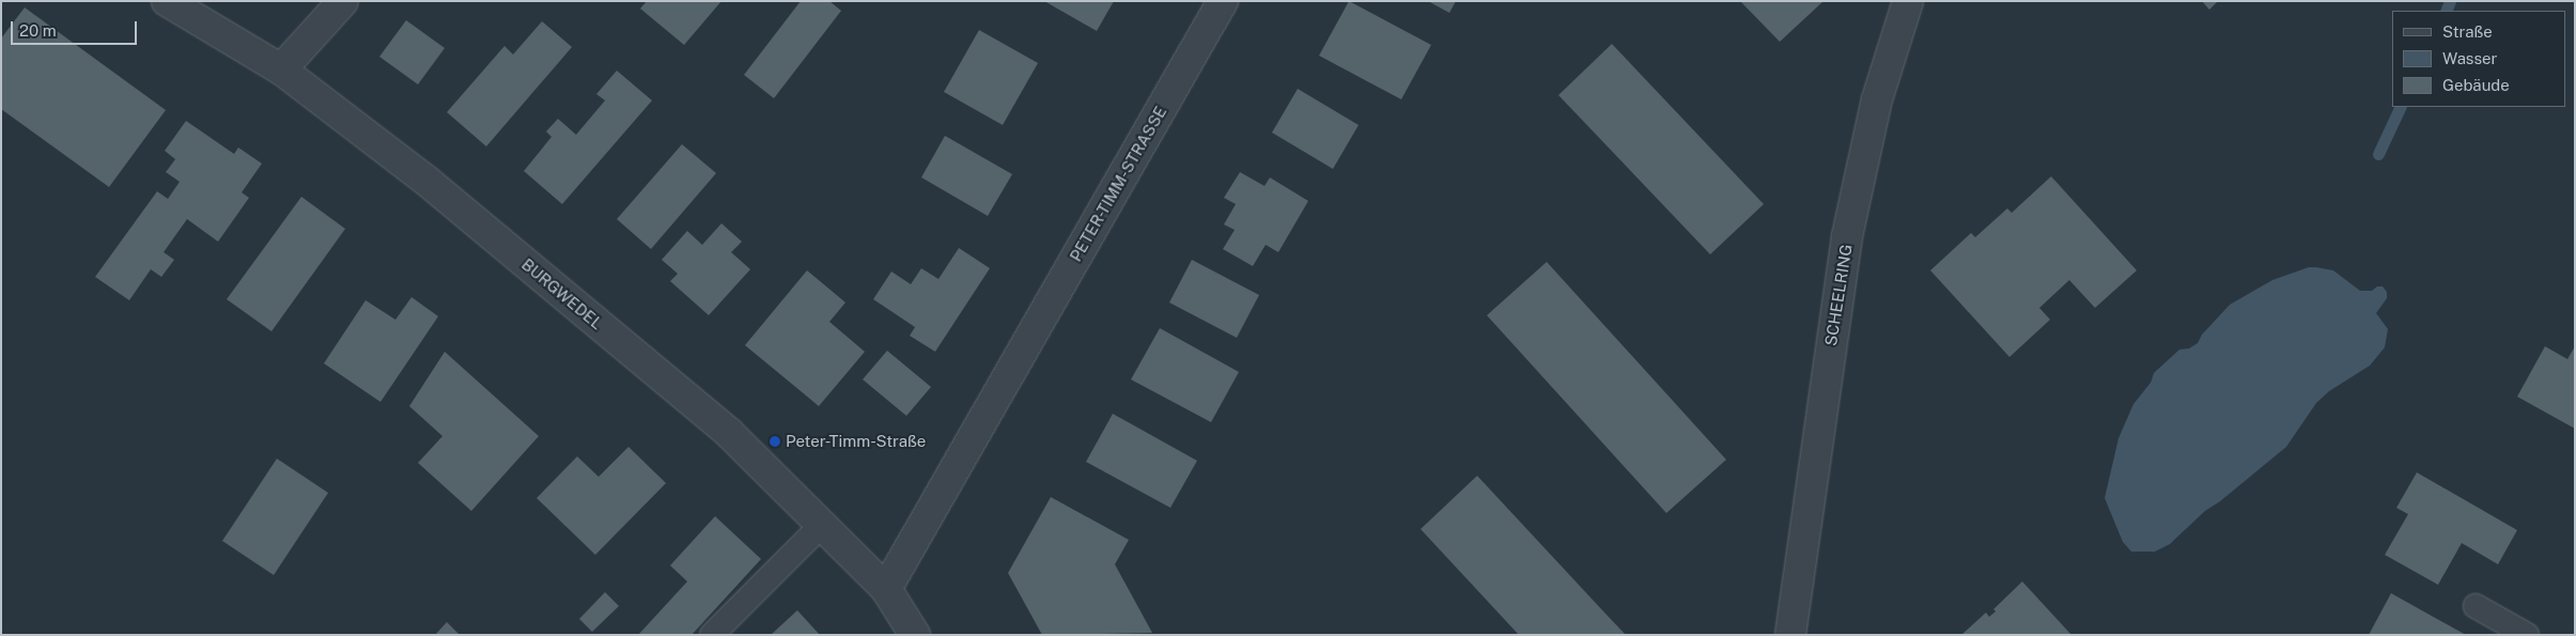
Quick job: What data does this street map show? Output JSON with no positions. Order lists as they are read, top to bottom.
{
  "streets": {
    "street": ["PETER-TIMM-STRASSE", "BURGWEDEL", "SCHEELRING"]
  },
  "crossings": [
    ["PETER-TIMM-STRASSE", "BURGWEDEL"]
  ],
  "places": ["Peter-Timm-Straße"],
  "legend": ["Straße", "Wasser", "Gebäude"],
  "scale_bar": "20 m"
}
